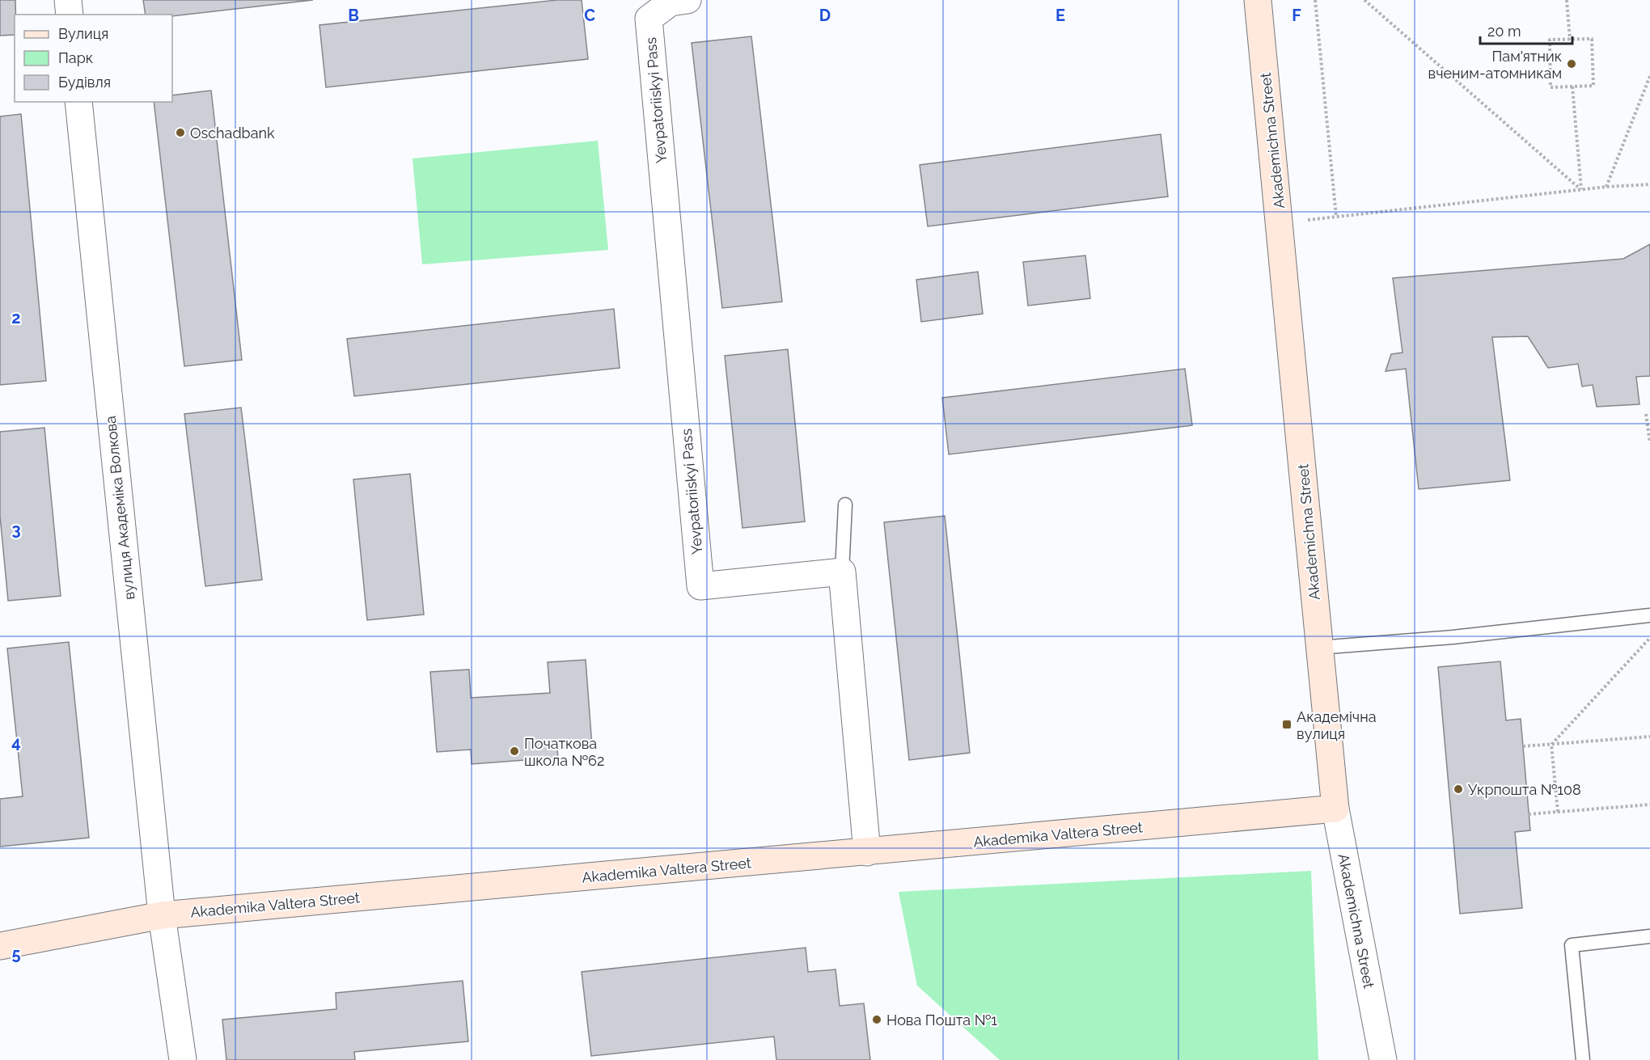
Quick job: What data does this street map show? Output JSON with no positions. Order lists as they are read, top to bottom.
{
  "streets": {
    "street": [
      "Yevpatoriiskyi Pass",
      "Akademichna Street",
      "вулиця Академіка Волкова",
      "Akademika Valtera Street"
    ]
  },
  "crossings": [
    ["Akademichna Street", "Akademika Valtera Street"],
    ["вулиця Академіка Волкова", "Akademika Valtera Street"]
  ],
  "places": {
    "other": [
      "Пам'ятник вченим-атомникам",
      "Oschadbank",
      "Початкова школа №62",
      "Укрпошта №108",
      "Нова Пошта №1"
    ],
    "transit": ["Академічна вулиця"]
  },
  "legend": ["Вулиця", "Парк", "Будівля"],
  "scale_bar": "20 m",
  "grid": {
    "columns": [
      "B",
      "C",
      "D",
      "E",
      "F"
    ],
    "rows": [
      "2",
      "3",
      "4",
      "5"
    ]
  }
}
